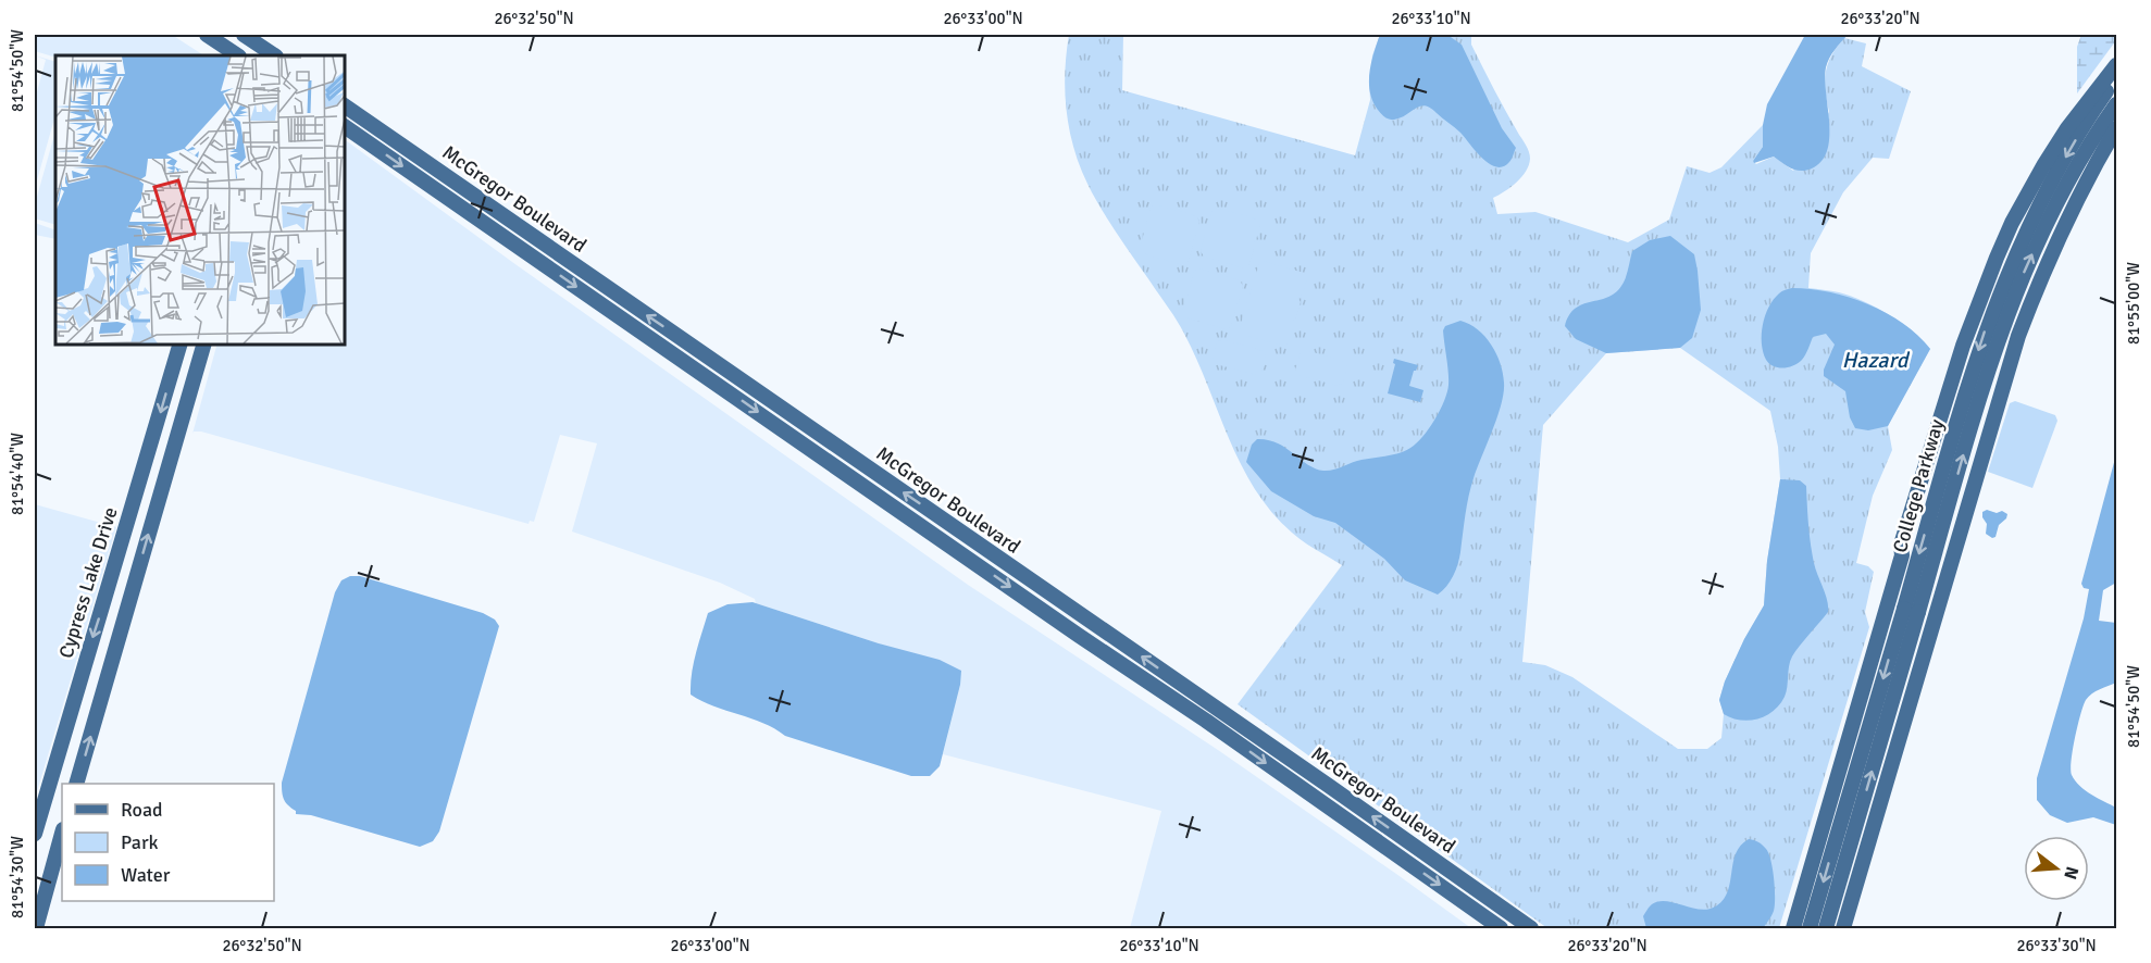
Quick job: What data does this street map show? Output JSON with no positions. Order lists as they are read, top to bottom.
{
  "streets": {
    "main road": ["McGregor Boulevard", "College Parkway", "Cypress Lake Drive"]
  },
  "water": ["Hazard"],
  "legend": ["Road", "Park", "Water"],
  "north": "right",
  "coordinates": [
    "26°32'50\"N",
    "26°33'00\"N",
    "26°33'10\"N",
    "26°33'20\"N",
    "81°54'50\"W",
    "81°55'00\"W",
    "81°54'40\"W",
    "81°54'30\"W",
    "26°33'30\"N"
  ]
}
